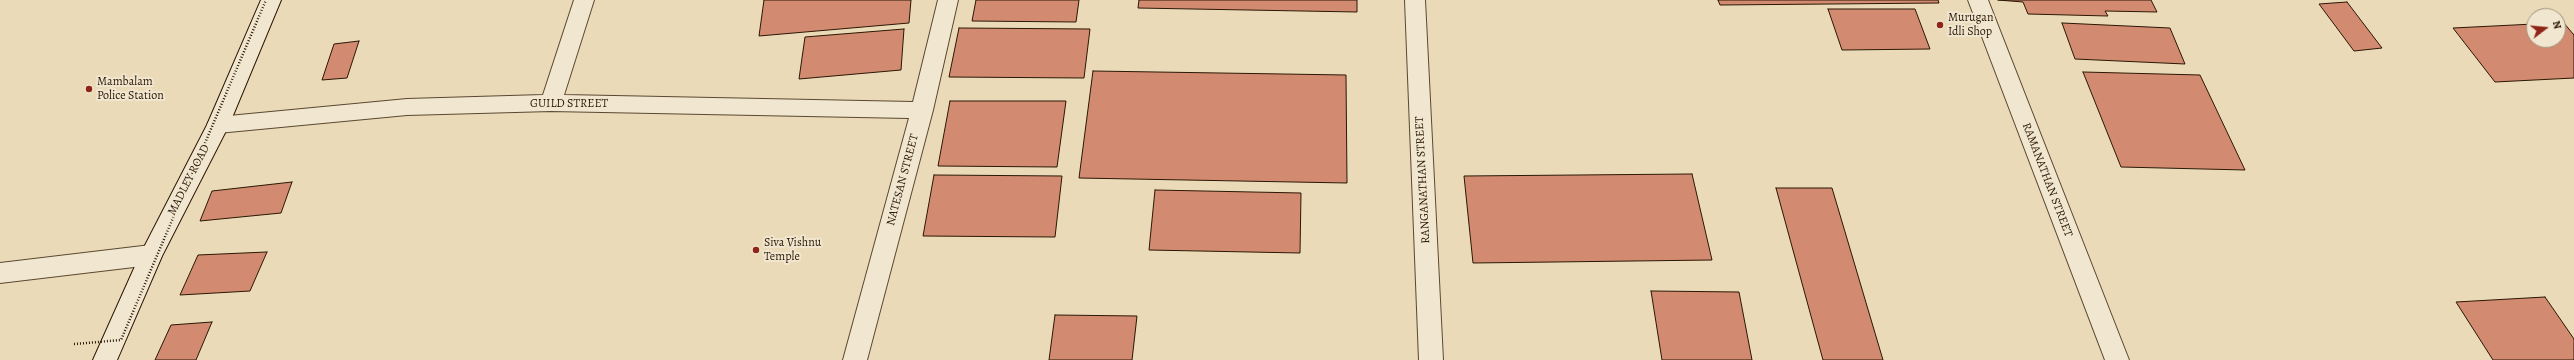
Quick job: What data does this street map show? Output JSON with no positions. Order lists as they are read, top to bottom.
{
  "streets": {
    "street": [
      "GUILD STREET",
      "MADLEY ROAD",
      "NATESAN STREET",
      "RANGANATHAN STREET",
      "RAMANATHAN STREET"
    ]
  },
  "crossings": [
    ["GUILD STREET", "MADLEY ROAD"],
    ["GUILD STREET", "NATESAN STREET"]
  ],
  "places": ["Murugan Idli Shop", "Mambalam Police Station", "Siva Vishnu Temple"],
  "north": "right"
}
